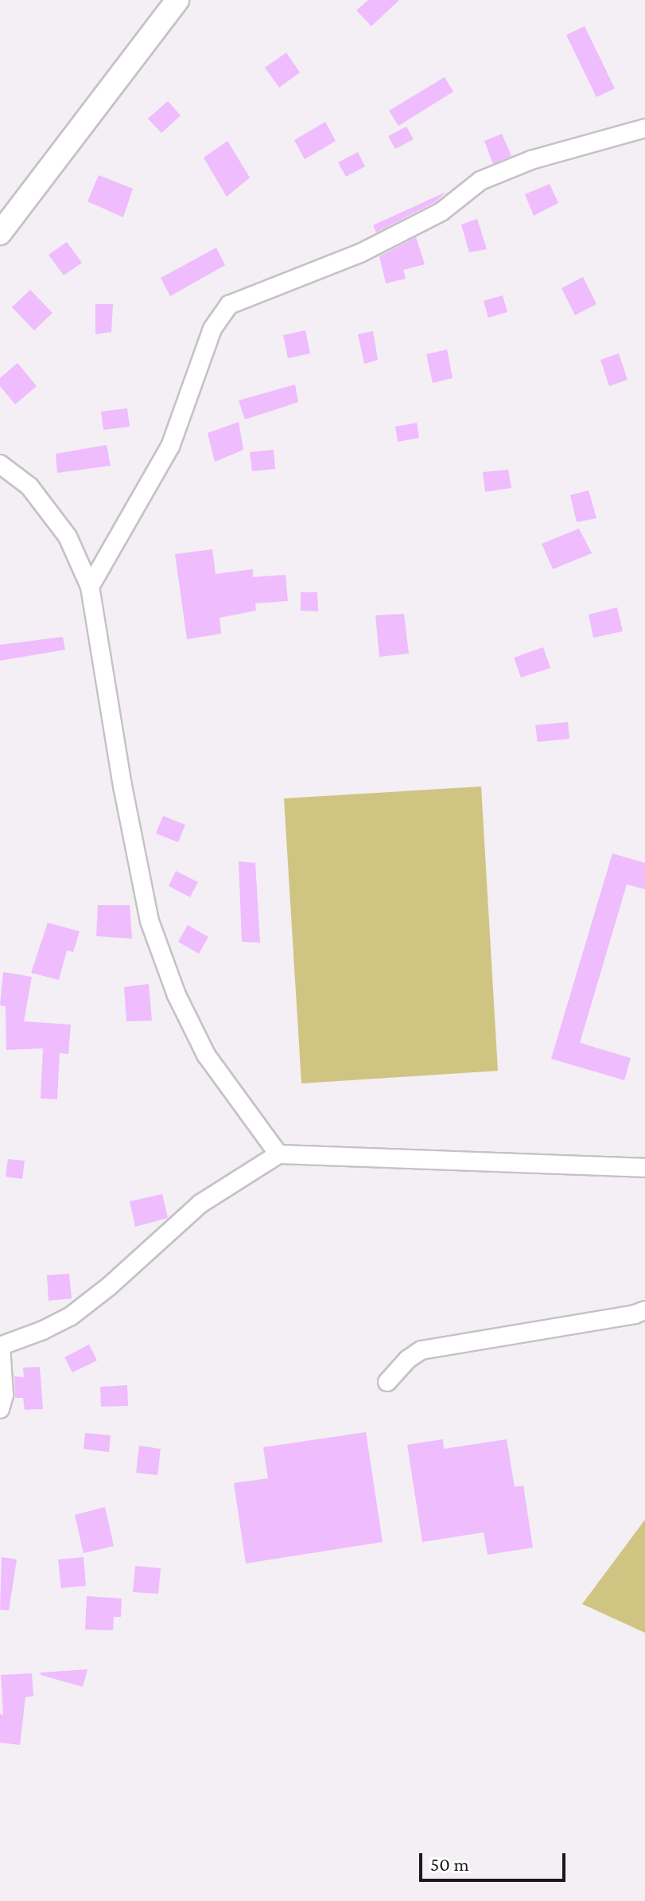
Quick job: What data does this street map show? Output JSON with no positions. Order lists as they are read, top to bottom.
{
  "scale_bar": "50 m"
}
